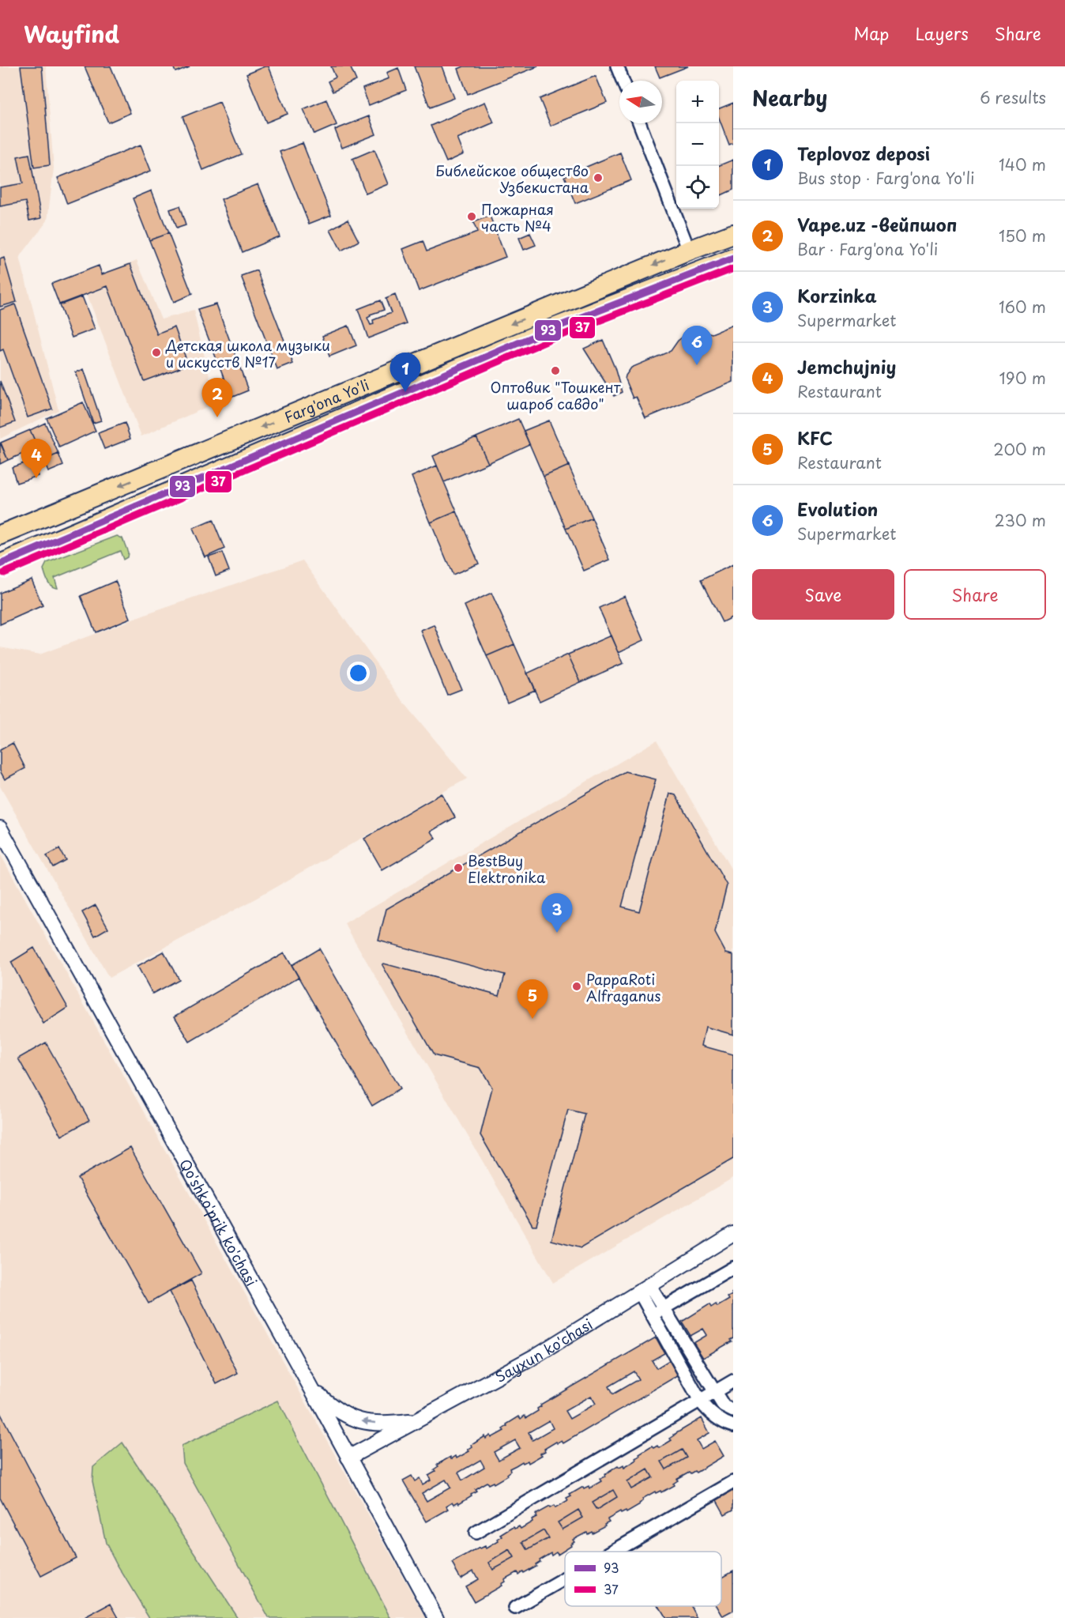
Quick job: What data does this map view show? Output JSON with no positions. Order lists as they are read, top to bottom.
{
  "streets": {
    "main road": ["Farg'ona Yo'li"],
    "street": ["Qo'shko'prik ko'chasi", "Sayxun ko'chasi"]
  },
  "crossings": [
    ["Qo'shko'prik ko'chasi", "Sayxun ko'chasi"]
  ],
  "places": [
    "Библейское общество Узбекистана",
    "Пожарная часть №4",
    "Детская школа музыки и искусств №17",
    "Оптовик \"Тошкент шароб савдо\"",
    "BestBuy Elektronika",
    "PappaRoti Alfraganus"
  ],
  "lines": ["transit line 93", "transit line 37"],
  "legend": ["93", "37"],
  "north": "left",
  "page": {
    "header": "Wayfind",
    "nav": ["Map", "Layers", "Share"],
    "heading": ["Nearby", "6 results"],
    "map_buttons": ["+", "−"],
    "list": [
      {
        "mark": "1",
        "name": "Teplovoz deposi",
        "note": "Bus stop · Farg'ona Yo'li",
        "value": "140 m"
      },
      {
        "mark": "2",
        "name": "Vape.uz -вейпшоп",
        "note": "Bar · Farg'ona Yo'li",
        "value": "150 m"
      },
      {
        "mark": "3",
        "name": "Korzinka",
        "note": "Supermarket",
        "value": "160 m"
      },
      {
        "mark": "4",
        "name": "Jemchujniy",
        "note": "Restaurant",
        "value": "190 m"
      },
      {
        "mark": "5",
        "name": "KFC",
        "note": "Restaurant",
        "value": "200 m"
      },
      {
        "mark": "6",
        "name": "Evolution",
        "note": "Supermarket",
        "value": "230 m"
      }
    ],
    "pins": [
      "6",
      "1",
      "2",
      "4",
      "3",
      "5"
    ],
    "buttons": ["Save", "Share"]
  }
}
